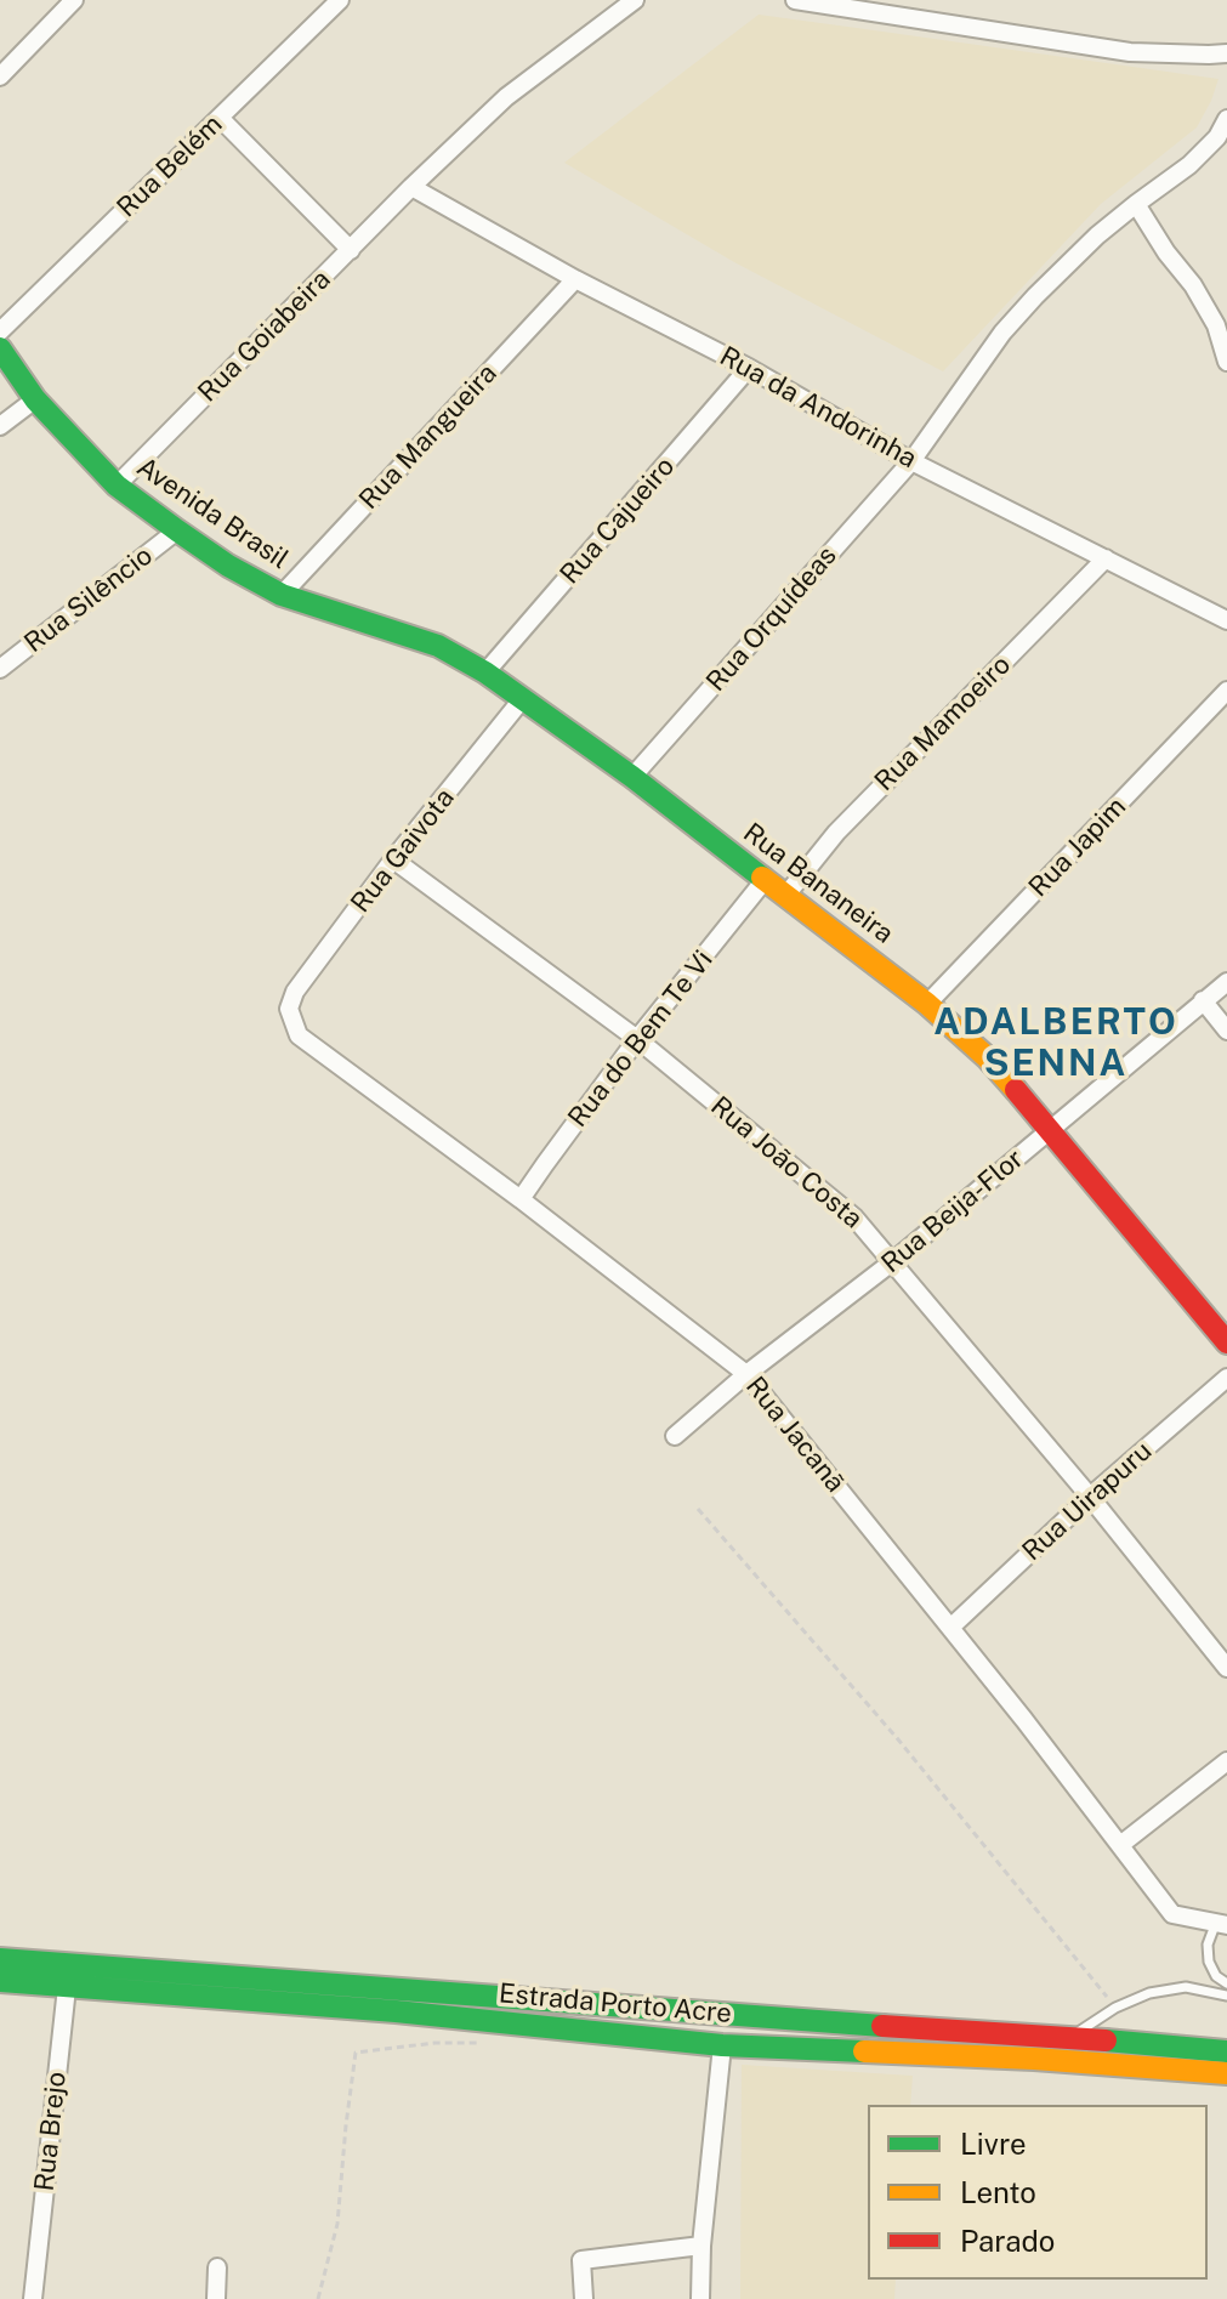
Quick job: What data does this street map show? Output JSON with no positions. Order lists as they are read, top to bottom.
{
  "streets": {
    "main road": ["Avenida Brasil", "Rua Bananeira", "Estrada Porto Acre"],
    "street": [
      "Rua Belém",
      "Rua Goiabeira",
      "Rua da Andorinha",
      "Rua Mangueira",
      "Rua Cajueiro",
      "Rua Silêncio",
      "Rua Orquídeas",
      "Rua Mamoeiro",
      "Rua Japim",
      "Rua Gaivota",
      "Rua do Bem Te Vi",
      "Rua João Costa",
      "Rua Beija-Flor",
      "Rua Jacanã",
      "Rua Uirapuru",
      "Rua Brejo"
    ]
  },
  "crossings": [
    ["Rua Goiabeira", "Rua da Andorinha"],
    ["Rua Goiabeira", "Avenida Brasil"],
    ["Rua da Andorinha", "Rua Mangueira"],
    ["Rua da Andorinha", "Rua Cajueiro"],
    ["Rua da Andorinha", "Rua Orquídeas"],
    ["Rua da Andorinha", "Rua Mamoeiro"],
    ["Rua Mangueira", "Avenida Brasil"],
    ["Rua Mangueira", "Rua Bananeira"],
    ["Avenida Brasil", "Rua Silêncio"],
    ["Avenida Brasil", "Rua Bananeira"],
    ["Rua Cajueiro", "Rua Bananeira"],
    ["Rua Orquídeas", "Rua Bananeira"],
    ["Rua Mamoeiro", "Rua Bananeira"],
    ["Rua Japim", "Rua Bananeira"],
    ["Rua Gaivota", "Rua Bananeira"],
    ["Rua Gaivota", "Rua João Costa"],
    ["Rua Gaivota", "Rua Jacanã"],
    ["Rua Bananeira", "Rua do Bem Te Vi"],
    ["Rua Bananeira", "Rua Beija-Flor"],
    ["Rua do Bem Te Vi", "Rua João Costa"],
    ["Rua do Bem Te Vi", "Rua Jacanã"],
    ["Rua João Costa", "Rua Beija-Flor"],
    ["Rua João Costa", "Rua Uirapuru"],
    ["Rua Beija-Flor", "Rua Jacanã"],
    ["Rua Jacanã", "Rua Uirapuru"],
    ["Estrada Porto Acre", "Rua Brejo"]
  ],
  "districts": ["ADALBERTO SENNA"],
  "legend": ["Livre", "Lento", "Parado"]
}
